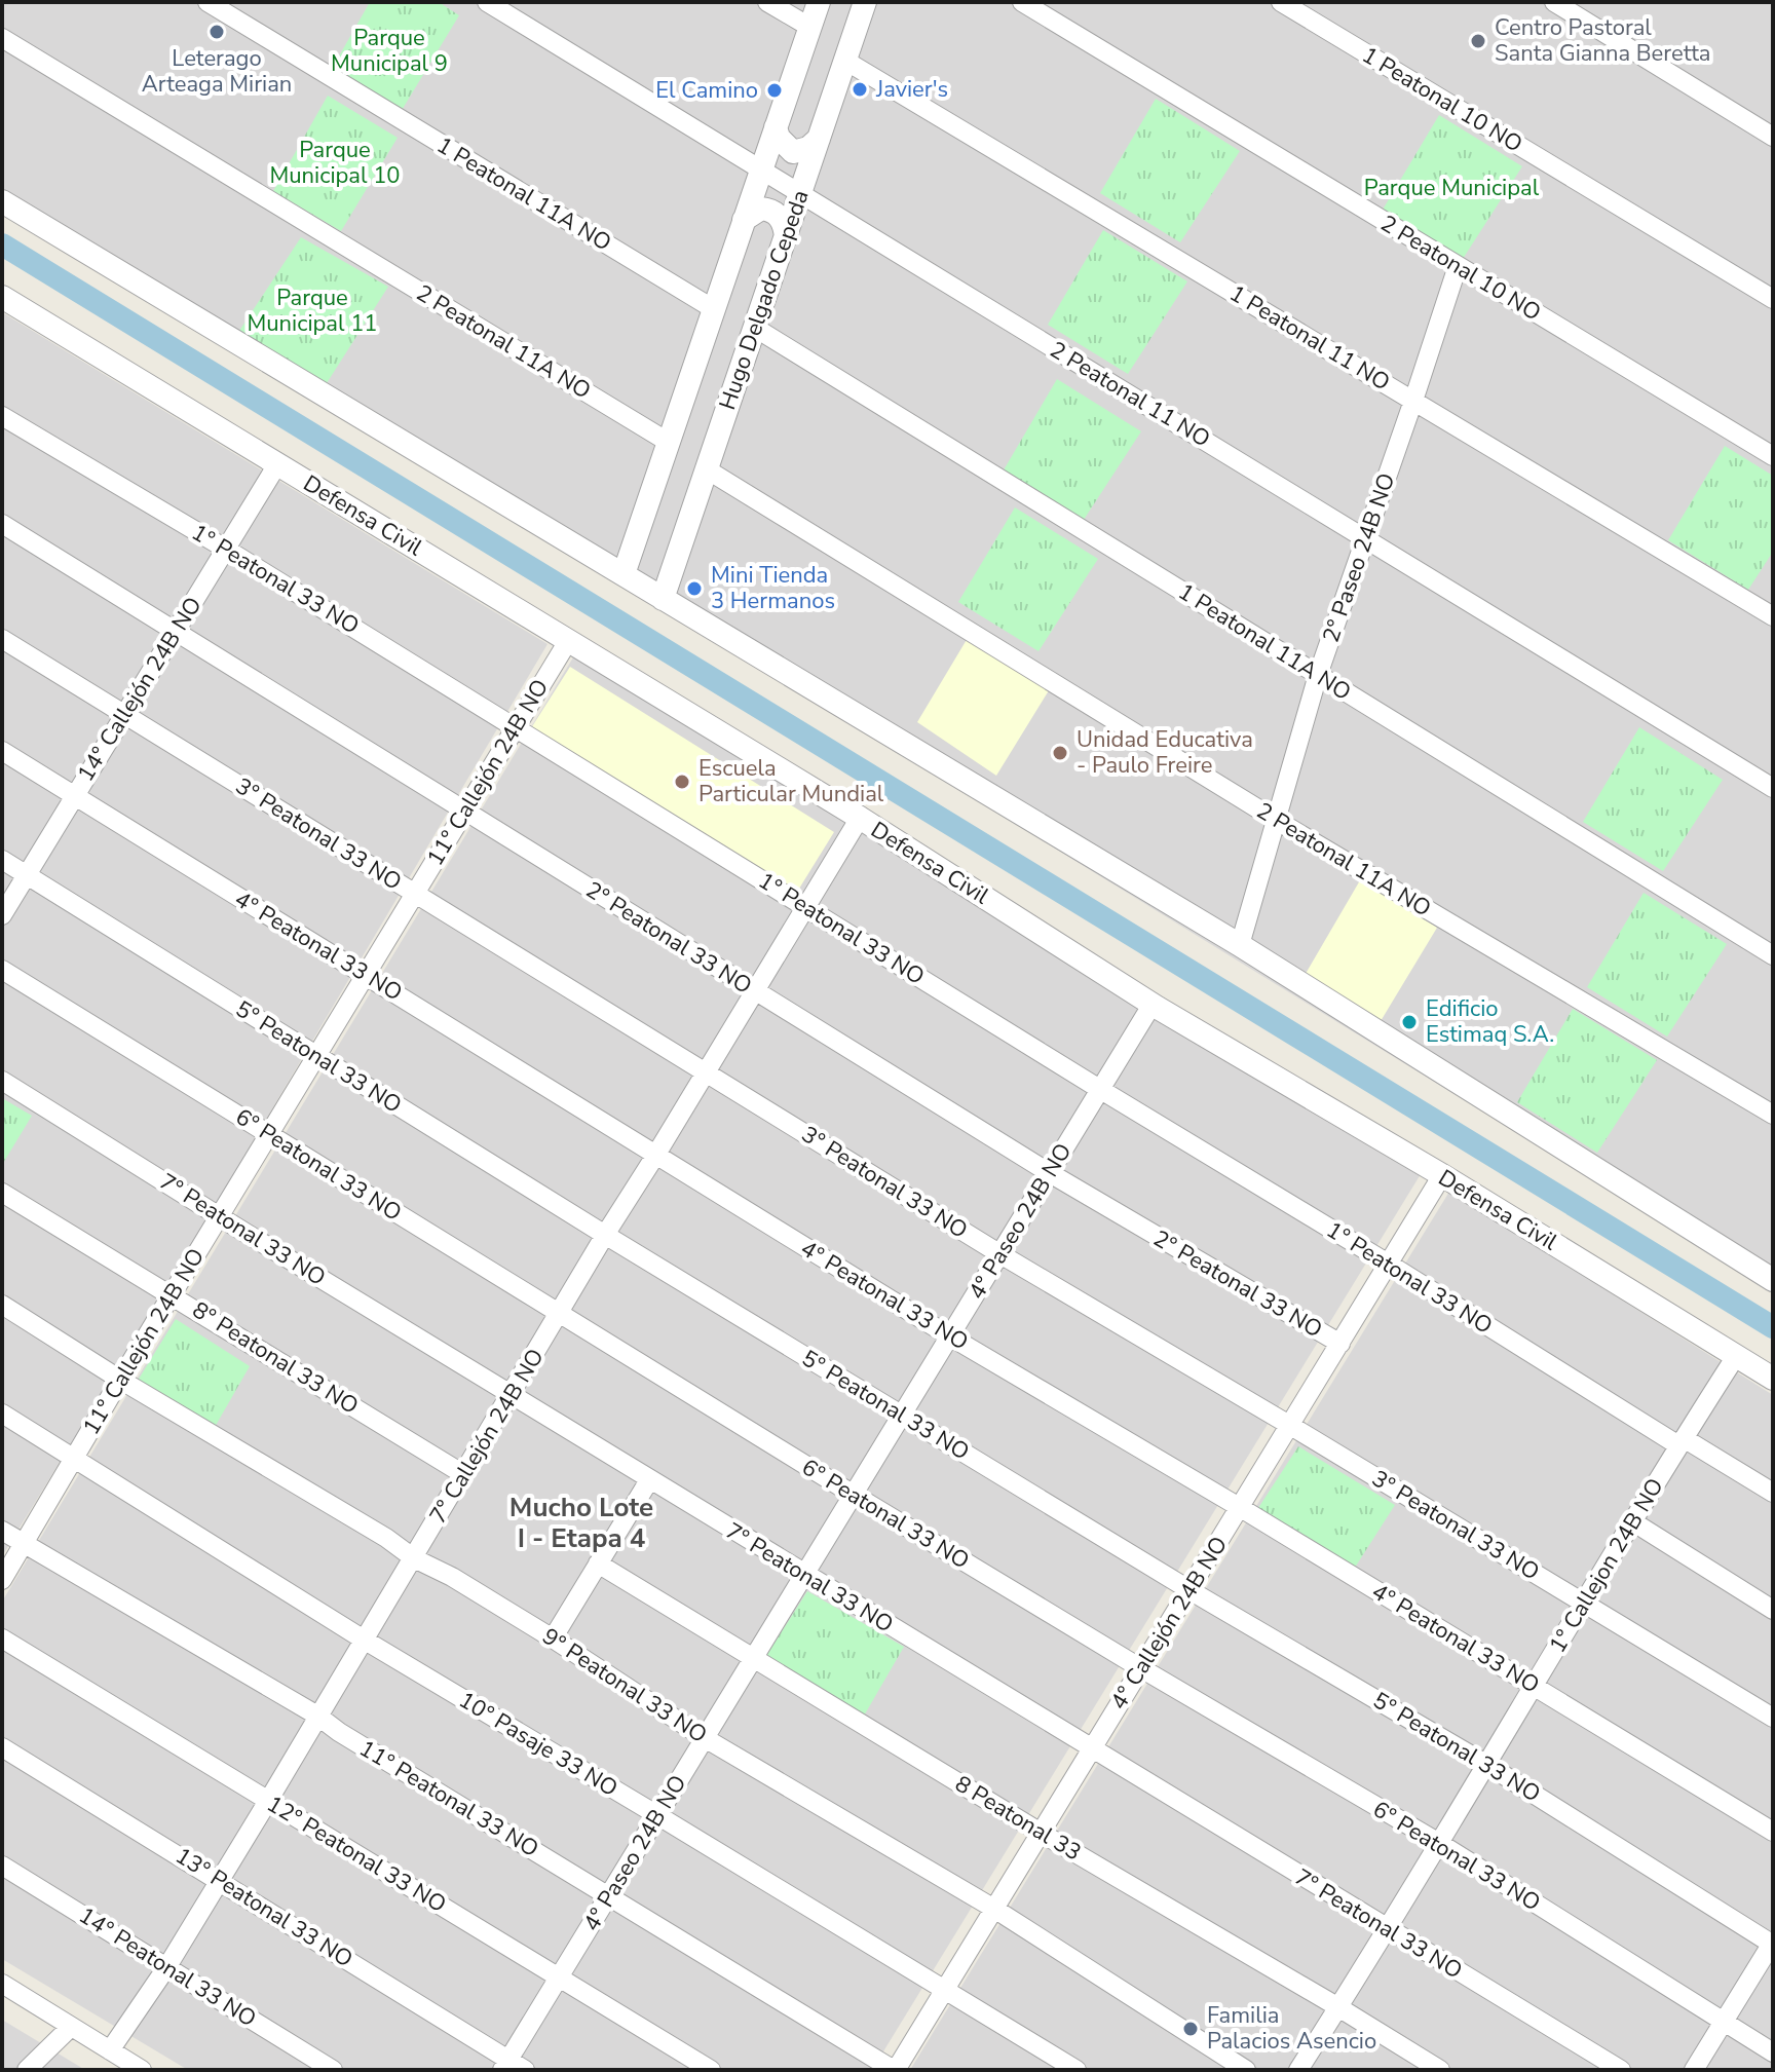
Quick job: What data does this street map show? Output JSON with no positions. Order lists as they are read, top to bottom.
{
  "streets": {
    "street": [
      "1 Peatonal 10 NO",
      "1 Peatonal 11A NO",
      "2 Peatonal 10 NO",
      "Hugo Delgado Cepeda",
      "1 Peatonal 11 NO",
      "2 Peatonal 11A NO",
      "2 Peatonal 11 NO",
      "Defensa Civil",
      "2° Paseo 24B NO",
      "1° Peatonal 33 NO",
      "14° Callejón 24B NO",
      "11° Callejón 24B NO",
      "3° Peatonal 33 NO",
      "2° Peatonal 33 NO",
      "4° Peatonal 33 NO",
      "5° Peatonal 33 NO",
      "6° Peatonal 33 NO",
      "4° Paseo 24B NO",
      "7° Peatonal 33 NO",
      "8° Peatonal 33 NO",
      "7° Callejón 24B NO",
      "1° Callejon 24B NO",
      "4° Callejón 24B NO",
      "9° Peatonal 33 NO",
      "10° Pasaje 33 NO",
      "11° Peatonal 33 NO",
      "8 Peatonal 33",
      "12° Peatonal 33 NO",
      "13° Peatonal 33 NO",
      "14° Peatonal 33 NO"
    ]
  },
  "crossings": [
    ["1 Peatonal 11A NO", "Hugo Delgado Cepeda"],
    ["1 Peatonal 11A NO", "2° Paseo 24B NO"],
    ["2 Peatonal 10 NO", "2° Paseo 24B NO"],
    ["Hugo Delgado Cepeda", "1 Peatonal 11 NO"],
    ["Hugo Delgado Cepeda", "2 Peatonal 11A NO"],
    ["Hugo Delgado Cepeda", "2 Peatonal 11 NO"],
    ["1 Peatonal 11 NO", "2° Paseo 24B NO"],
    ["2 Peatonal 11A NO", "2° Paseo 24B NO"],
    ["2 Peatonal 11 NO", "2° Paseo 24B NO"],
    ["Defensa Civil", "14° Callejón 24B NO"],
    ["Defensa Civil", "11° Callejón 24B NO"],
    ["Defensa Civil", "4° Paseo 24B NO"],
    ["Defensa Civil", "7° Callejón 24B NO"],
    ["Defensa Civil", "1° Callejon 24B NO"],
    ["Defensa Civil", "4° Callejón 24B NO"],
    ["1° Peatonal 33 NO", "14° Callejón 24B NO"],
    ["1° Peatonal 33 NO", "11° Callejón 24B NO"],
    ["1° Peatonal 33 NO", "4° Paseo 24B NO"],
    ["1° Peatonal 33 NO", "7° Callejón 24B NO"],
    ["1° Peatonal 33 NO", "1° Callejon 24B NO"],
    ["1° Peatonal 33 NO", "4° Callejón 24B NO"],
    ["14° Callejón 24B NO", "3° Peatonal 33 NO"],
    ["14° Callejón 24B NO", "2° Peatonal 33 NO"],
    ["14° Callejón 24B NO", "4° Peatonal 33 NO"],
    ["14° Callejón 24B NO", "5° Peatonal 33 NO"],
    ["11° Callejón 24B NO", "3° Peatonal 33 NO"],
    ["11° Callejón 24B NO", "2° Peatonal 33 NO"],
    ["11° Callejón 24B NO", "4° Peatonal 33 NO"],
    ["11° Callejón 24B NO", "5° Peatonal 33 NO"],
    ["11° Callejón 24B NO", "6° Peatonal 33 NO"],
    ["11° Callejón 24B NO", "7° Peatonal 33 NO"],
    ["11° Callejón 24B NO", "8° Peatonal 33 NO"],
    ["11° Callejón 24B NO", "9° Peatonal 33 NO"],
    ["11° Callejón 24B NO", "10° Pasaje 33 NO"],
    ["11° Callejón 24B NO", "11° Peatonal 33 NO"],
    ["3° Peatonal 33 NO", "4° Paseo 24B NO"],
    ["3° Peatonal 33 NO", "7° Callejón 24B NO"],
    ["3° Peatonal 33 NO", "1° Callejon 24B NO"],
    ["3° Peatonal 33 NO", "4° Callejón 24B NO"],
    ["2° Peatonal 33 NO", "4° Paseo 24B NO"],
    ["2° Peatonal 33 NO", "7° Callejón 24B NO"],
    ["2° Peatonal 33 NO", "4° Callejón 24B NO"],
    ["4° Peatonal 33 NO", "4° Paseo 24B NO"],
    ["4° Peatonal 33 NO", "7° Callejón 24B NO"],
    ["4° Peatonal 33 NO", "1° Callejon 24B NO"],
    ["4° Peatonal 33 NO", "4° Callejón 24B NO"],
    ["5° Peatonal 33 NO", "4° Paseo 24B NO"],
    ["5° Peatonal 33 NO", "7° Callejón 24B NO"],
    ["5° Peatonal 33 NO", "1° Callejon 24B NO"],
    ["5° Peatonal 33 NO", "4° Callejón 24B NO"],
    ["6° Peatonal 33 NO", "4° Paseo 24B NO"],
    ["6° Peatonal 33 NO", "7° Callejón 24B NO"],
    ["6° Peatonal 33 NO", "1° Callejon 24B NO"],
    ["6° Peatonal 33 NO", "4° Callejón 24B NO"],
    ["4° Paseo 24B NO", "7° Peatonal 33 NO"],
    ["4° Paseo 24B NO", "9° Peatonal 33 NO"],
    ["4° Paseo 24B NO", "10° Pasaje 33 NO"],
    ["4° Paseo 24B NO", "11° Peatonal 33 NO"],
    ["4° Paseo 24B NO", "8 Peatonal 33"],
    ["4° Paseo 24B NO", "12° Peatonal 33 NO"],
    ["4° Paseo 24B NO", "13° Peatonal 33 NO"],
    ["7° Peatonal 33 NO", "7° Callejón 24B NO"],
    ["7° Peatonal 33 NO", "1° Callejon 24B NO"],
    ["7° Peatonal 33 NO", "4° Callejón 24B NO"],
    ["8° Peatonal 33 NO", "7° Callejón 24B NO"],
    ["7° Callejón 24B NO", "9° Peatonal 33 NO"],
    ["7° Callejón 24B NO", "10° Pasaje 33 NO"],
    ["7° Callejón 24B NO", "11° Peatonal 33 NO"],
    ["7° Callejón 24B NO", "12° Peatonal 33 NO"],
    ["7° Callejón 24B NO", "13° Peatonal 33 NO"],
    ["7° Callejón 24B NO", "14° Peatonal 33 NO"],
    ["1° Callejon 24B NO", "8 Peatonal 33"],
    ["4° Callejón 24B NO", "9° Peatonal 33 NO"],
    ["4° Callejón 24B NO", "10° Pasaje 33 NO"],
    ["4° Callejón 24B NO", "11° Peatonal 33 NO"],
    ["4° Callejón 24B NO", "8 Peatonal 33"]
  ],
  "districts": ["Mucho Lote I - Etapa 4"],
  "parks": [
    "Parque Municipal 9",
    "Parque Municipal 10",
    "Parque Municipal",
    "Parque Municipal 11"
  ],
  "places": [
    "Leterago Arteaga Mirian",
    "Centro Pastoral Santa Gianna Beretta",
    "Javier's",
    "El Camino",
    "Mini Tienda 3 Hermanos",
    "Unidad Educativa - Paulo Freire",
    "Escuela Particular Mundial",
    "Edificio Estimaq S.A.",
    "Familia Palacios Asencio"
  ]
}
